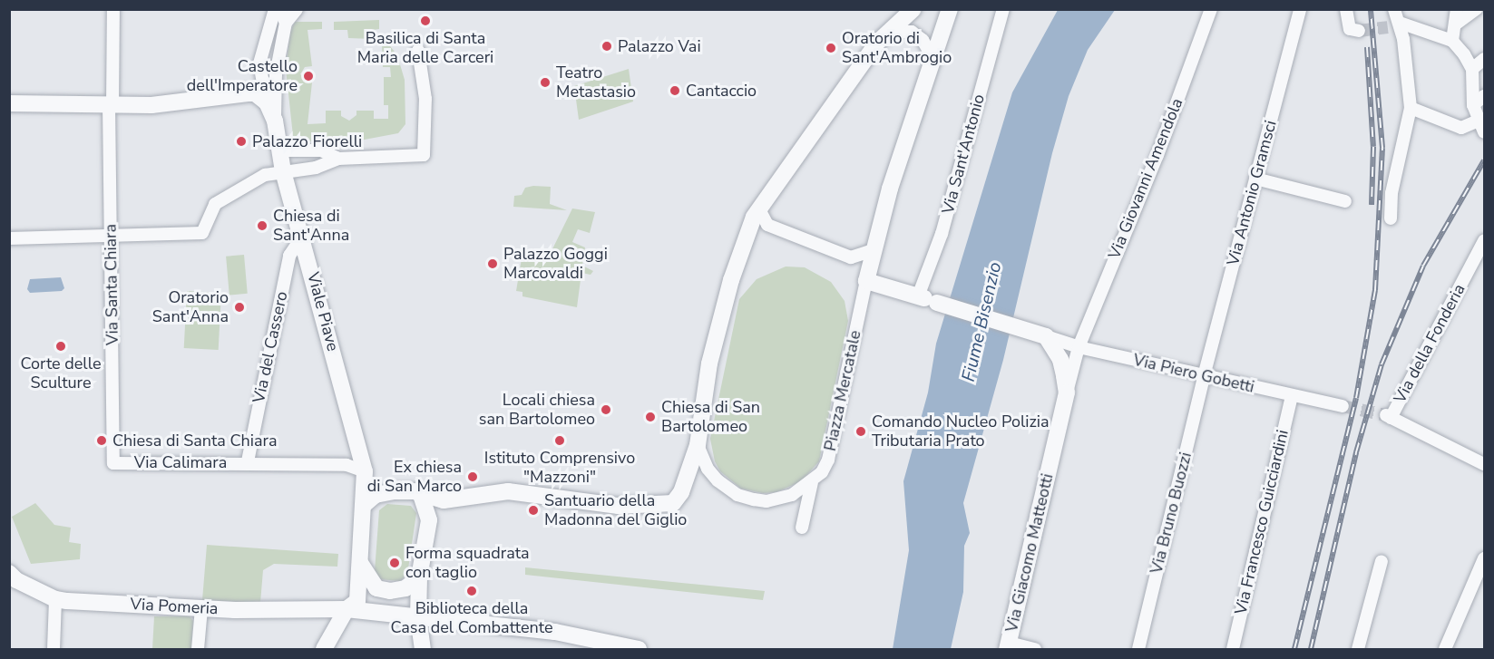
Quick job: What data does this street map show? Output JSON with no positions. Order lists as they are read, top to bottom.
{
  "streets": {
    "street": [
      "Via Sant'Antonio",
      "Via Giovanni Amendola",
      "Via Antonio Gramsci",
      "Via Santa Chiara",
      "Viale Piave",
      "Via della Fonderia",
      "Via del Cassero",
      "Via Piero Gobetti",
      "Piazza Mercatale",
      "Via Calimara",
      "Via Bruno Buozzi",
      "Via Francesco Guicciardini",
      "Via Giacomo Matteotti",
      "Via Pomeria"
    ]
  },
  "crossings": [
    ["Via Giovanni Amendola", "Via Piero Gobetti"],
    ["Via Giovanni Amendola", "Via Giacomo Matteotti"],
    ["Via Antonio Gramsci", "Via Piero Gobetti"],
    ["Via Antonio Gramsci", "Via Bruno Buozzi"],
    ["Via Santa Chiara", "Via Calimara"],
    ["Viale Piave", "Via del Cassero"],
    ["Viale Piave", "Via Calimara"],
    ["Via del Cassero", "Via Calimara"],
    ["Via Piero Gobetti", "Via Bruno Buozzi"],
    ["Via Piero Gobetti", "Via Francesco Guicciardini"],
    ["Via Piero Gobetti", "Via Giacomo Matteotti"]
  ],
  "water": ["Fiume Bisenzio"],
  "places": [
    "Basilica di Santa Maria delle Carceri",
    "Palazzo Vai",
    "Oratorio di Sant'Ambrogio",
    "Castello dell'Imperatore",
    "Teatro Metastasio",
    "Cantaccio",
    "Palazzo Fiorelli",
    "Chiesa di Sant'Anna",
    "Palazzo Goggi Marcovaldi",
    "Oratorio Sant'Anna",
    "Corte delle Sculture",
    "Locali chiesa san Bartolomeo",
    "Chiesa di San Bartolomeo",
    "Comando Nucleo Polizia Tributaria Prato",
    "Chiesa di Santa Chiara",
    "Istituto Comprensivo \"Mazzoni\"",
    "Ex chiesa di San Marco",
    "Santuario della Madonna del Giglio",
    "Forma squadrata con taglio",
    "Biblioteca della Casa del Combattente"
  ]
}
